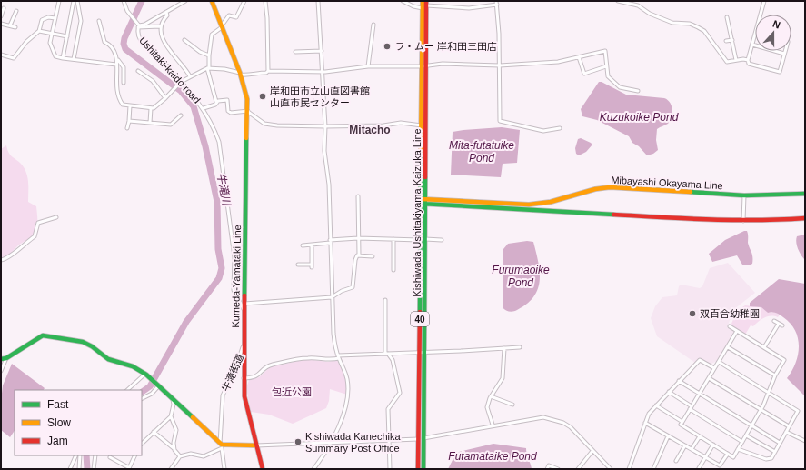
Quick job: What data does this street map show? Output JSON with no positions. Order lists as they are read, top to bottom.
{
  "streets": {
    "main road": [
      "Mibayashi Okayama Line",
      "Kishiwada Ushitakiyama Kaizuka Line",
      "Kumeda-Yamataki Line",
      "40"
    ],
    "street": ["Ushitaki-kaido road", "牛滝街道"]
  },
  "crossings": [
    ["Ushitaki-kaido road", "Kumeda-Yamataki Line"],
    ["Mibayashi Okayama Line", "Kishiwada Ushitakiyama Kaizuka Line"],
    ["Kumeda-Yamataki Line", "牛滝街道"]
  ],
  "districts": ["Mitacho"],
  "water": [
    "Kuzukoike Pond",
    "Mita-futatuike Pond",
    "牛滝川",
    "Furumaoike Pond",
    "Futamataike Pond"
  ],
  "parks": ["包近公園"],
  "places": [
    "ラ・ムー 岸和田三田店",
    "岸和田市立山直図書館 山直市民センター",
    "双百合幼稚園",
    "Kishiwada Kanechika Summary Post Office"
  ],
  "legend": ["Fast", "Slow", "Jam"],
  "north": "top"
}
